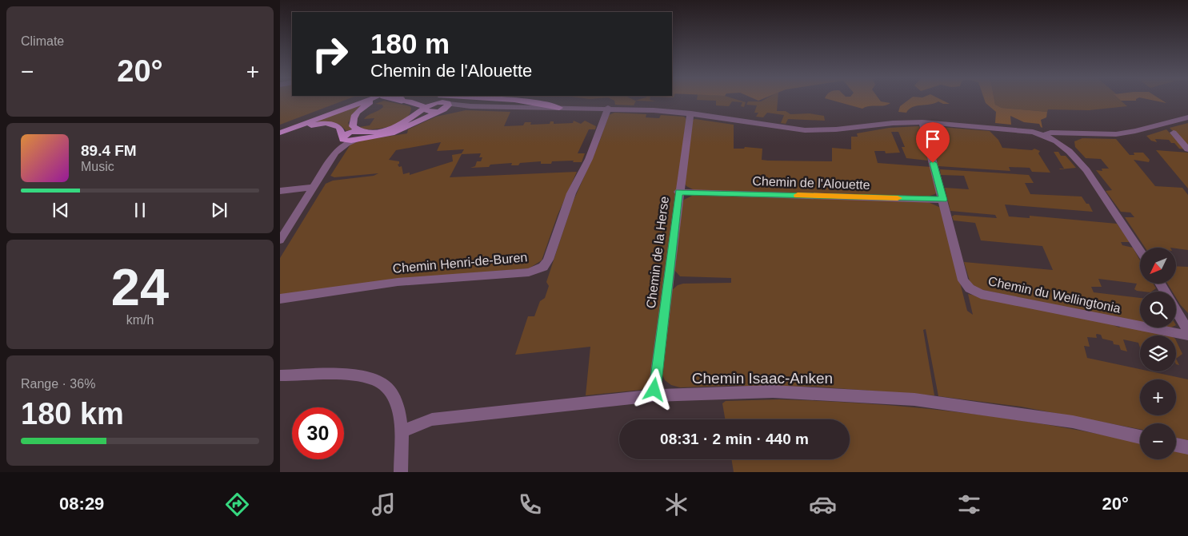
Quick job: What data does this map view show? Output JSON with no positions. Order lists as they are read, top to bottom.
{
  "streets": {
    "street": [
      "Chemin de l'Alouette",
      "Chemin de la Herse",
      "Chemin Henri-de-Buren",
      "Chemin du Wellingtonia",
      "Chemin Isaac-Anken"
    ]
  },
  "crossings": [
    ["Chemin de l'Alouette", "Chemin de la Herse"],
    ["Chemin de l'Alouette", "Chemin du Wellingtonia"],
    ["Chemin de la Herse", "Chemin Isaac-Anken"]
  ],
  "north": "bottom left",
  "page": {
    "tile": [
      "Climate",
      ["24", "km/h"],
      ["Range · 36%", "180 km"]
    ],
    "turn": ["180 m", "Chemin de l'Alouette"],
    "heat": ["−", "20°", "+"],
    "song": ["89.4 FM", "Music"],
    "map_buttons": ["+", "−"],
    "limit": "30",
    "trip": "08:31 · 2 min · 440 m",
    "tabs": ["08:29", "20°"]
  }
}
